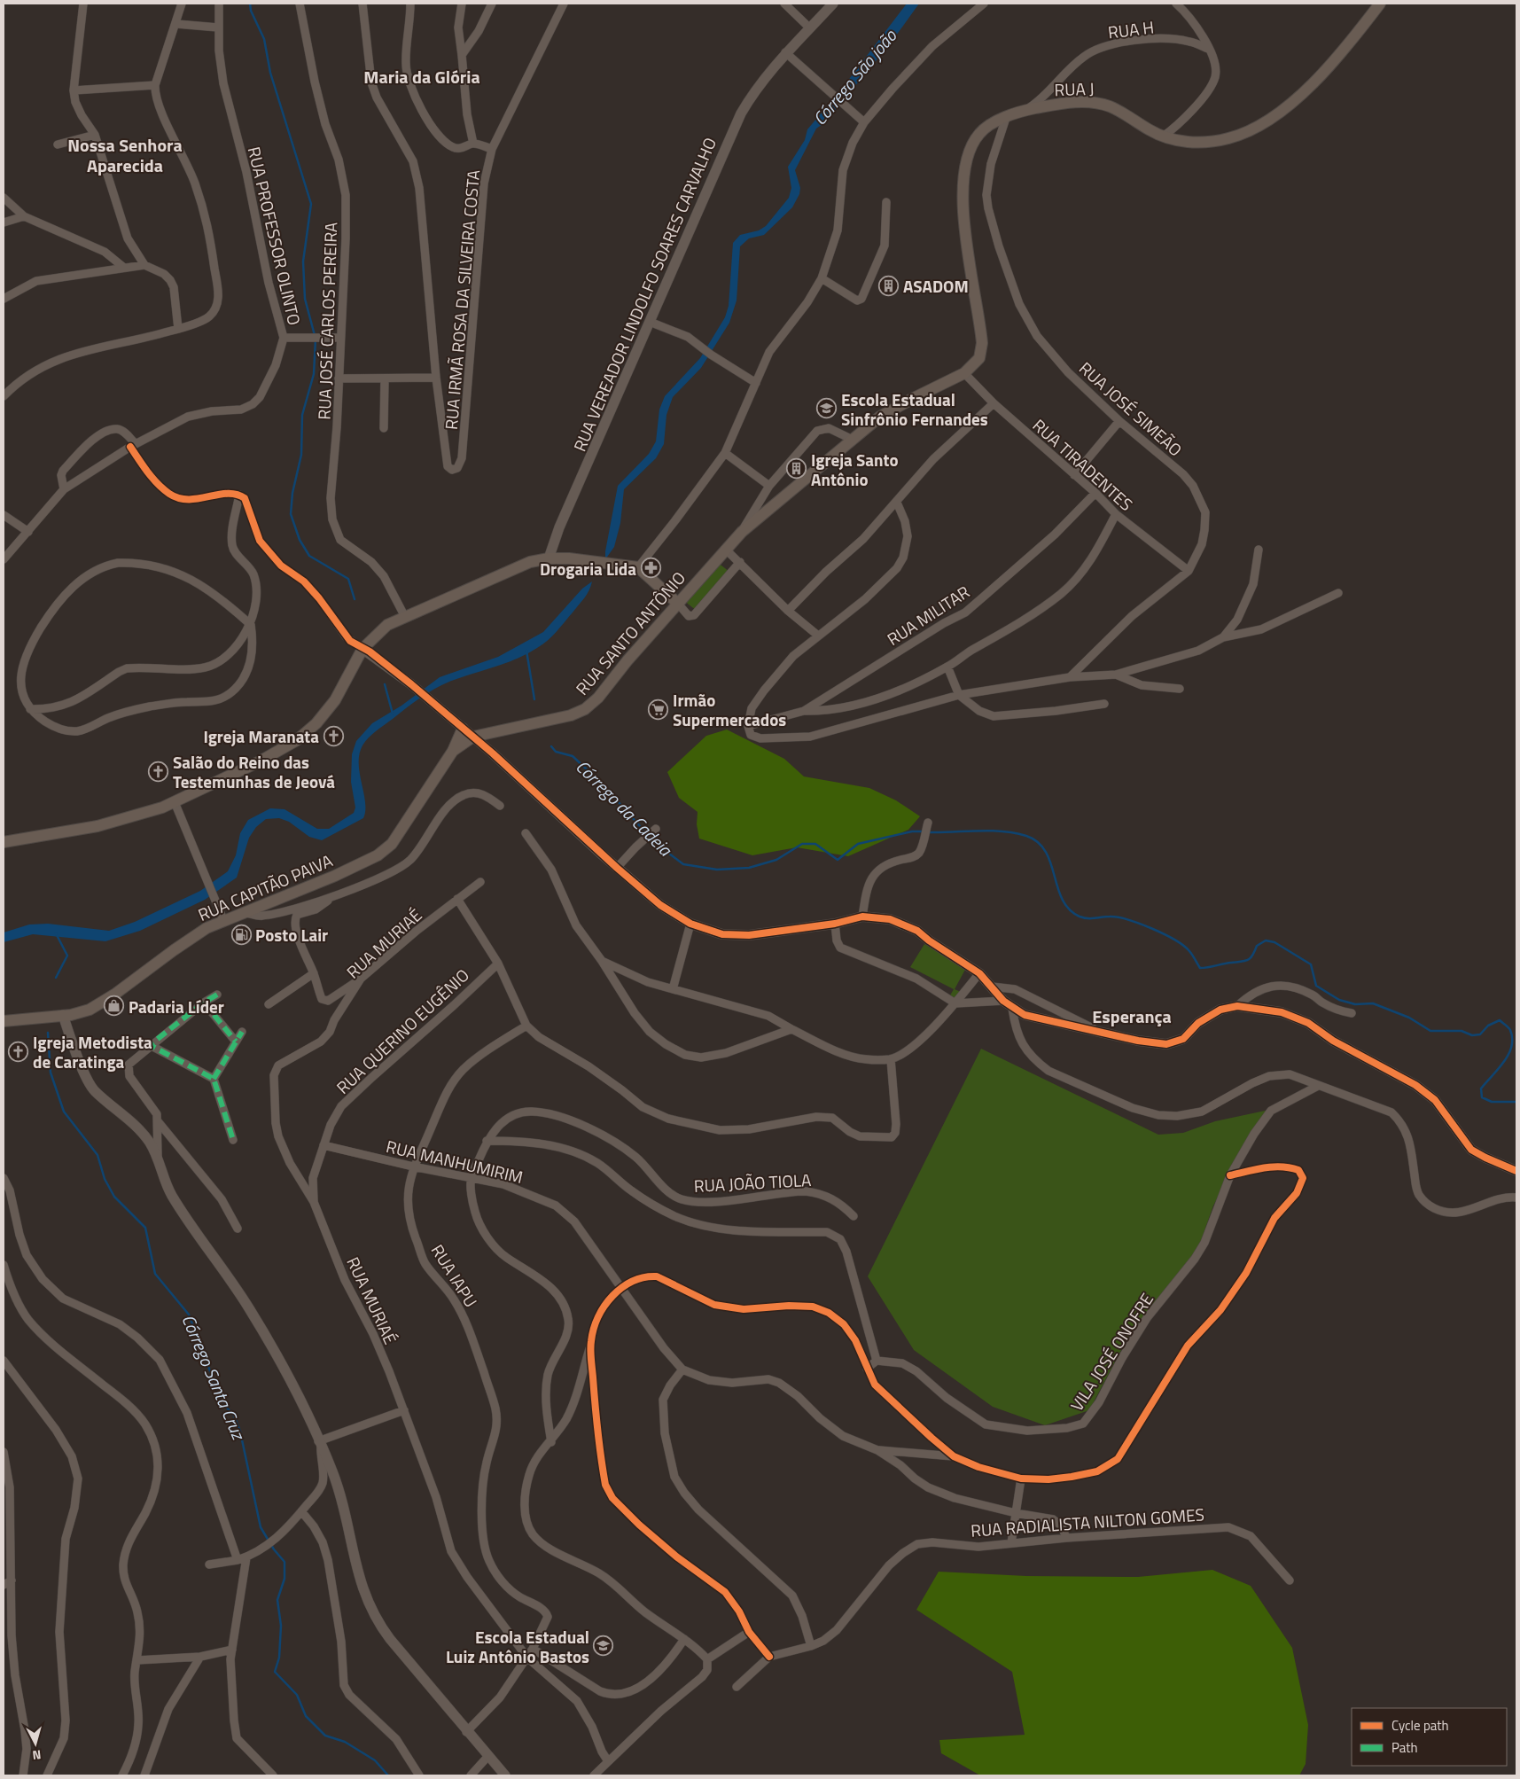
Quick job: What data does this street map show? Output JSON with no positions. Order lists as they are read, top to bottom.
{
  "streets": {
    "main road": ["RUA J", "RUA SANTO ANTÔNIO", "RUA CAPITÃO PAIVA"],
    "street": [
      "RUA H",
      "RUA PROFESSOR OLINTO",
      "RUA VEREADOR LINDOLFO SOARES CARVALHO",
      "RUA IRMÃ ROSA DA SILVEIRA COSTA",
      "RUA JOSÉ CARLOS PEREIRA",
      "RUA JOSÉ SIMEÃO",
      "RUA TIRADENTES",
      "RUA MILITAR",
      "RUA MURIAÉ",
      "RUA QUERINO EUGÊNIO",
      "RUA MANHUMIRIM",
      "RUA JOÃO TIOLA",
      "RUA IAPU",
      "VILA JOSÉ ONOFRE",
      "RUA RADIALISTA NILTON GOMES"
    ]
  },
  "crossings": [
    ["RUA H", "RUA J"],
    ["RUA J", "RUA JOSÉ SIMEÃO"],
    ["RUA J", "RUA SANTO ANTÔNIO"],
    ["RUA JOSÉ SIMEÃO", "RUA TIRADENTES"],
    ["RUA JOSÉ SIMEÃO", "RUA SANTO ANTÔNIO"],
    ["RUA TIRADENTES", "RUA MILITAR"],
    ["RUA TIRADENTES", "RUA SANTO ANTÔNIO"],
    ["RUA MURIAÉ", "RUA QUERINO EUGÊNIO"],
    ["RUA QUERINO EUGÊNIO", "RUA MANHUMIRIM"],
    ["RUA MANHUMIRIM", "RUA JOÃO TIOLA"],
    ["RUA MANHUMIRIM", "RUA IAPU"]
  ],
  "districts": ["Maria da Glória", "Nossa Senhora Aparecida", "Esperança"],
  "water": ["Córrego São joão", "Córrego da Cadeia", "Córrego Santa Cruz"],
  "places": {
    "building": ["ASADOM", "Igreja Santo Antônio"],
    "school or university": ["Escola Estadual Sinfrônio Fernandes", "Escola Estadual Luiz Antônio Bastos"],
    "pharmacy": ["Drogaria Lida"],
    "supermarket": ["Irmão Supermercados"],
    "church": ["Igreja Maranata", "Salão do Reino das Testemunhas de Jeová", "Igreja Metodista de Caratinga"],
    "fuel station": ["Posto Lair"],
    "shop": ["Padaria Líder"]
  },
  "legend": ["Cycle path", "Path"],
  "north": "bottom"
}
